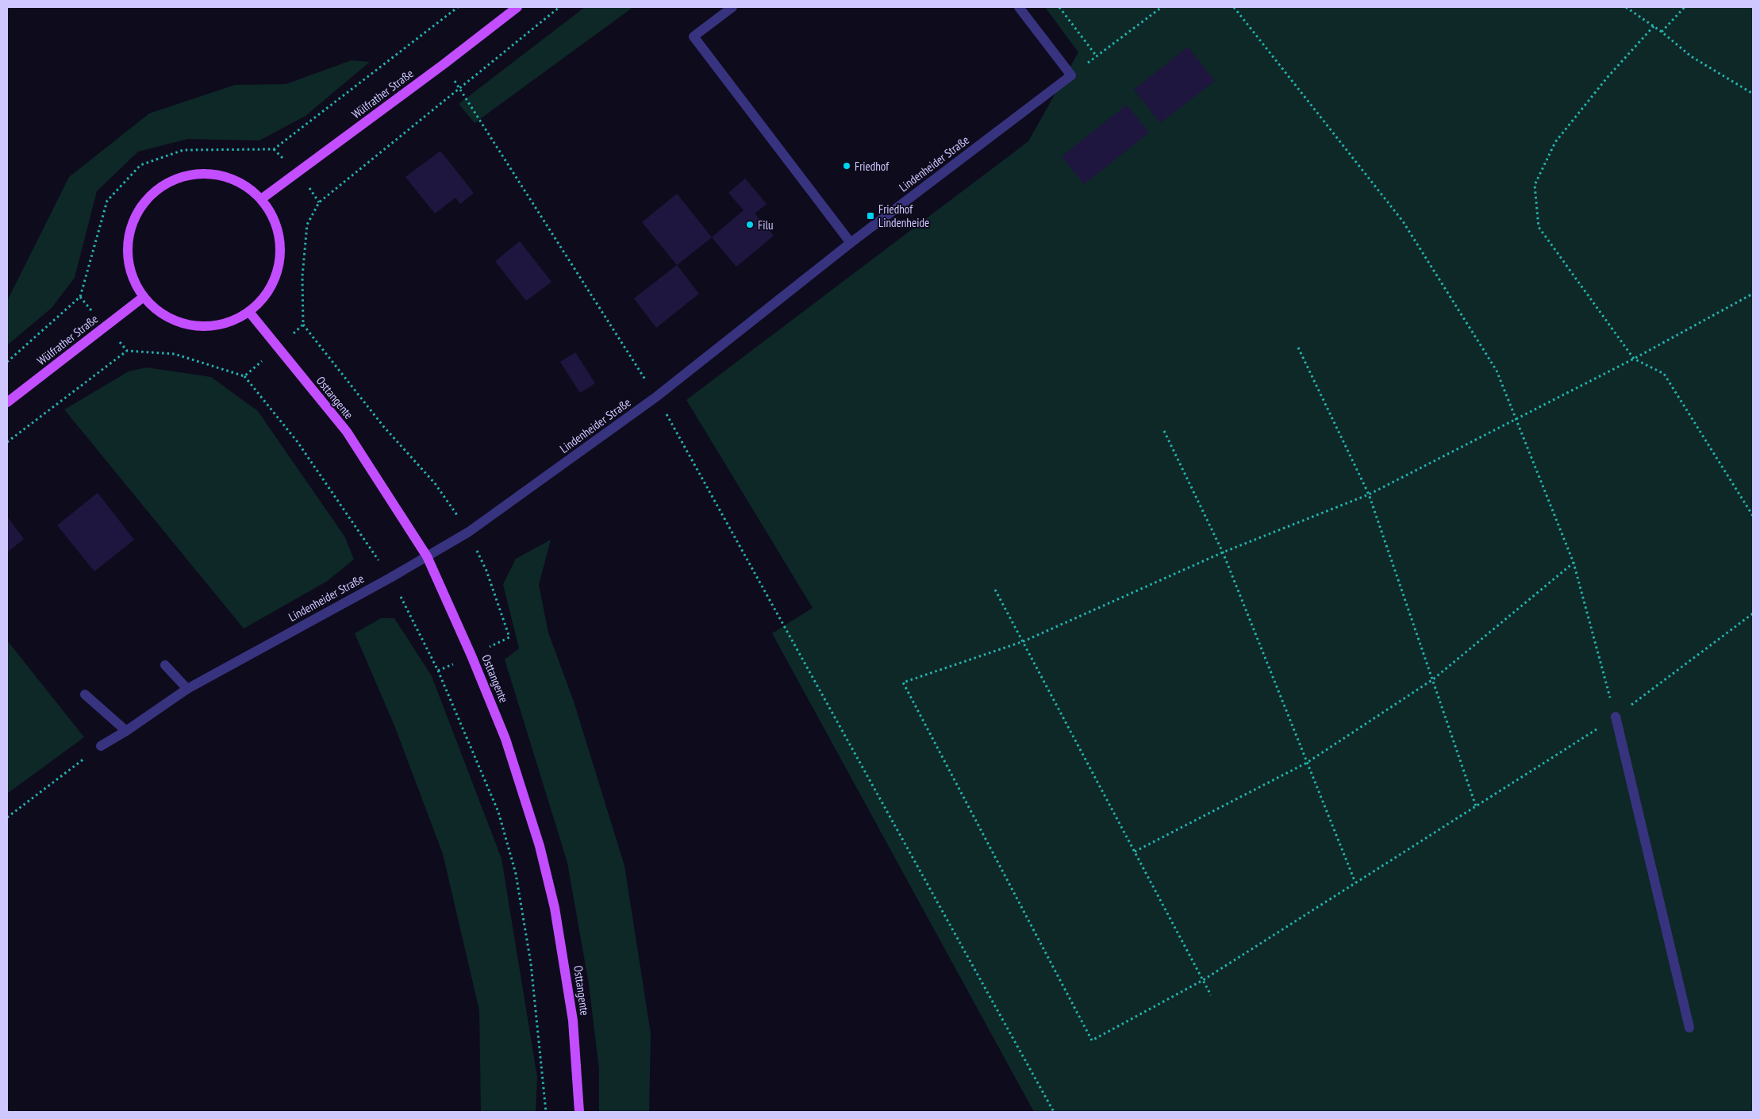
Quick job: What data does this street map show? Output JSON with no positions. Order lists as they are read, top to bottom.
{
  "streets": {
    "main road": ["Wülfrather Straße", "Osttangente"],
    "street": ["Lindenheider Straße"]
  },
  "crossings": [
    ["Lindenheider Straße", "Osttangente"]
  ],
  "places": {
    "other": ["Friedhof", "Filu"],
    "transit": ["Friedhof Lindenheide"]
  }
}
